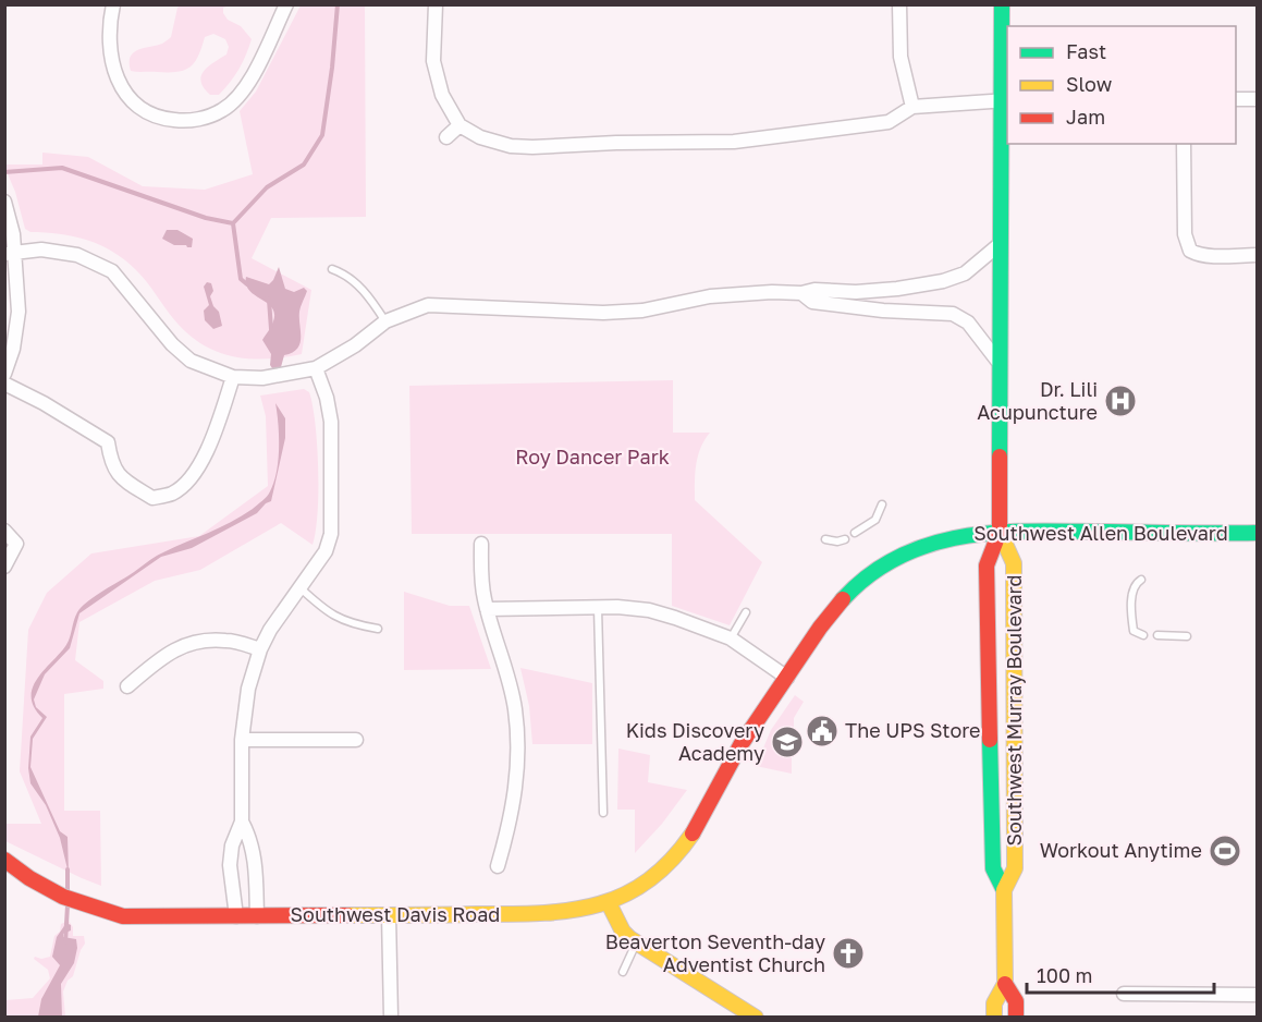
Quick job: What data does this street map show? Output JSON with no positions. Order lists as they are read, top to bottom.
{
  "streets": {
    "main road": ["Southwest Allen Boulevard", "Southwest Murray Boulevard", "Southwest Davis Road"]
  },
  "crossings": [
    ["Southwest Allen Boulevard", "Southwest Murray Boulevard"],
    ["Southwest Allen Boulevard", "Southwest Davis Road"]
  ],
  "parks": ["Roy Dancer Park"],
  "places": {
    "hospital": ["Dr. Lili Acupuncture"],
    "public building": ["The UPS Store"],
    "school or university": ["Kids Discovery Academy"],
    "sports": ["Workout Anytime"],
    "church": ["Beaverton Seventh-day Adventist Church"]
  },
  "legend": ["Fast", "Slow", "Jam"],
  "scale_bar": "100 m"
}
